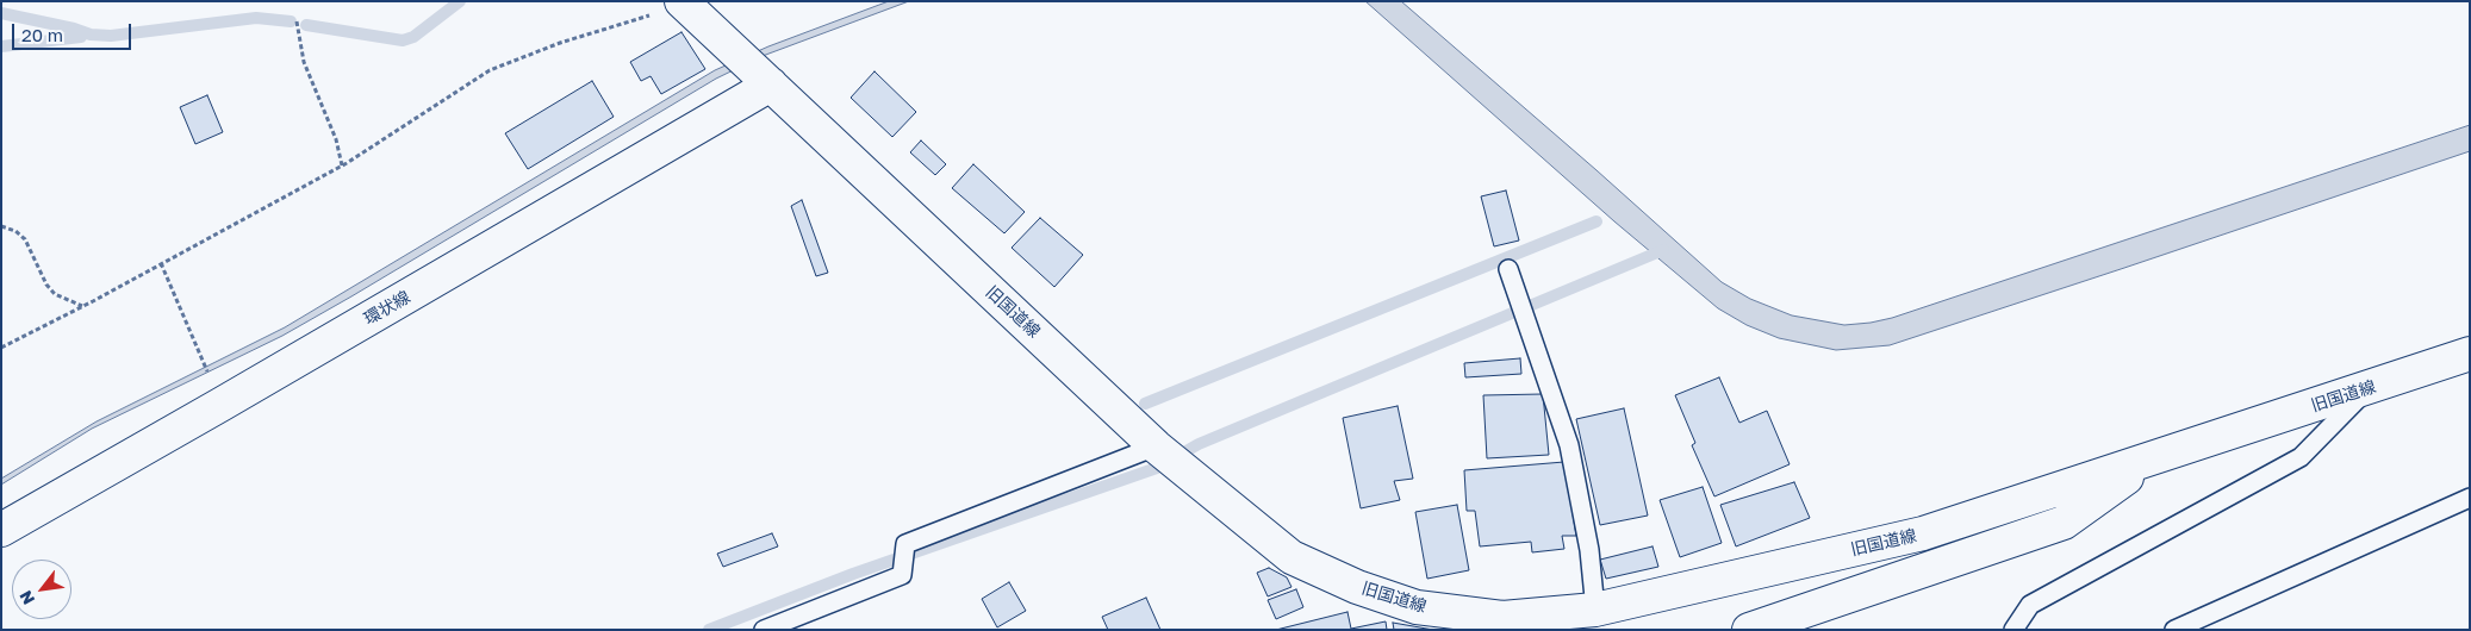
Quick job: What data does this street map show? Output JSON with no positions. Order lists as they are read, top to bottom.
{
  "streets": {
    "street": ["環状線", "旧国道線"]
  },
  "crossings": [
    ["環状線", "旧国道線"]
  ],
  "scale_bar": "20 m",
  "north": "bottom left"
}
